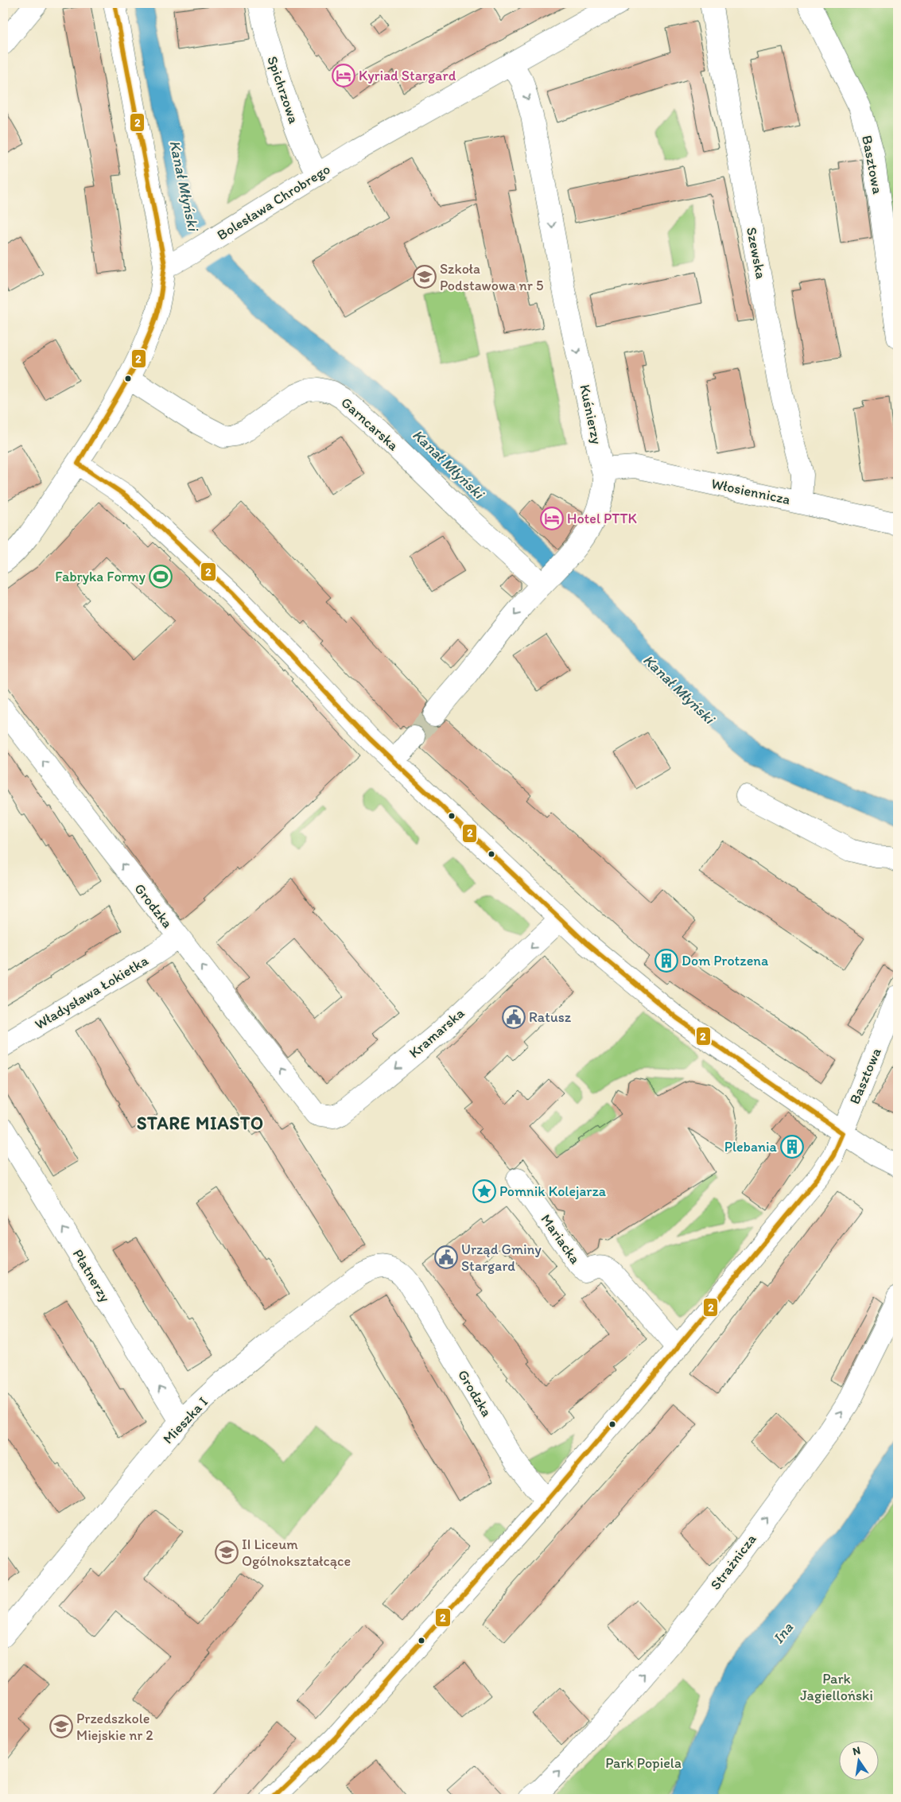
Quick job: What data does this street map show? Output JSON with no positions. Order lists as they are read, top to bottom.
{
  "streets": {
    "street": [
      "Spichrzowa",
      "Basztowa",
      "Bolesława Chrobrego",
      "Szewska",
      "Kuśnierzy",
      "Garncarska",
      "Włosiennicza",
      "Grodzka",
      "Władysława Łokietka",
      "Kramarska",
      "Mariacka",
      "Płatnerzy",
      "Mieszka I",
      "Strażnicza"
    ]
  },
  "crossings": [
    ["Spichrzowa", "Bolesława Chrobrego"],
    ["Basztowa", "Grodzka"],
    ["Basztowa", "Mariacka"],
    ["Bolesława Chrobrego", "Kuśnierzy"],
    ["Szewska", "Włosiennicza"],
    ["Kuśnierzy", "Garncarska"],
    ["Kuśnierzy", "Włosiennicza"],
    ["Grodzka", "Władysława Łokietka"],
    ["Grodzka", "Kramarska"],
    ["Grodzka", "Mieszka I"],
    ["Płatnerzy", "Mieszka I"]
  ],
  "one_way": [
    "Kuśnierzy",
    "Grodzka",
    "Kramarska",
    "Płatnerzy",
    "Strażnicza"
  ],
  "districts": ["STARE MIASTO"],
  "water": ["Kanał Młyński", "Ina"],
  "parks": ["Park Jagielloński", "Park Popiela"],
  "places": {
    "hotel": ["Kyriad Stargard", "Hotel PTTK"],
    "school or university": ["Szkoła Podstawowa nr 5", "II Liceum Ogólnokształcące", "Przedszkole Miejskie nr 2"],
    "sports": ["Fabryka Formy"],
    "building": ["Dom Protzena", "Plebania"],
    "public building": ["Ratusz", "Urząd Gminy Stargard"],
    "place": ["Pomnik Kolejarza"]
  },
  "lines": ["transit line 2"],
  "north": "top"
}
